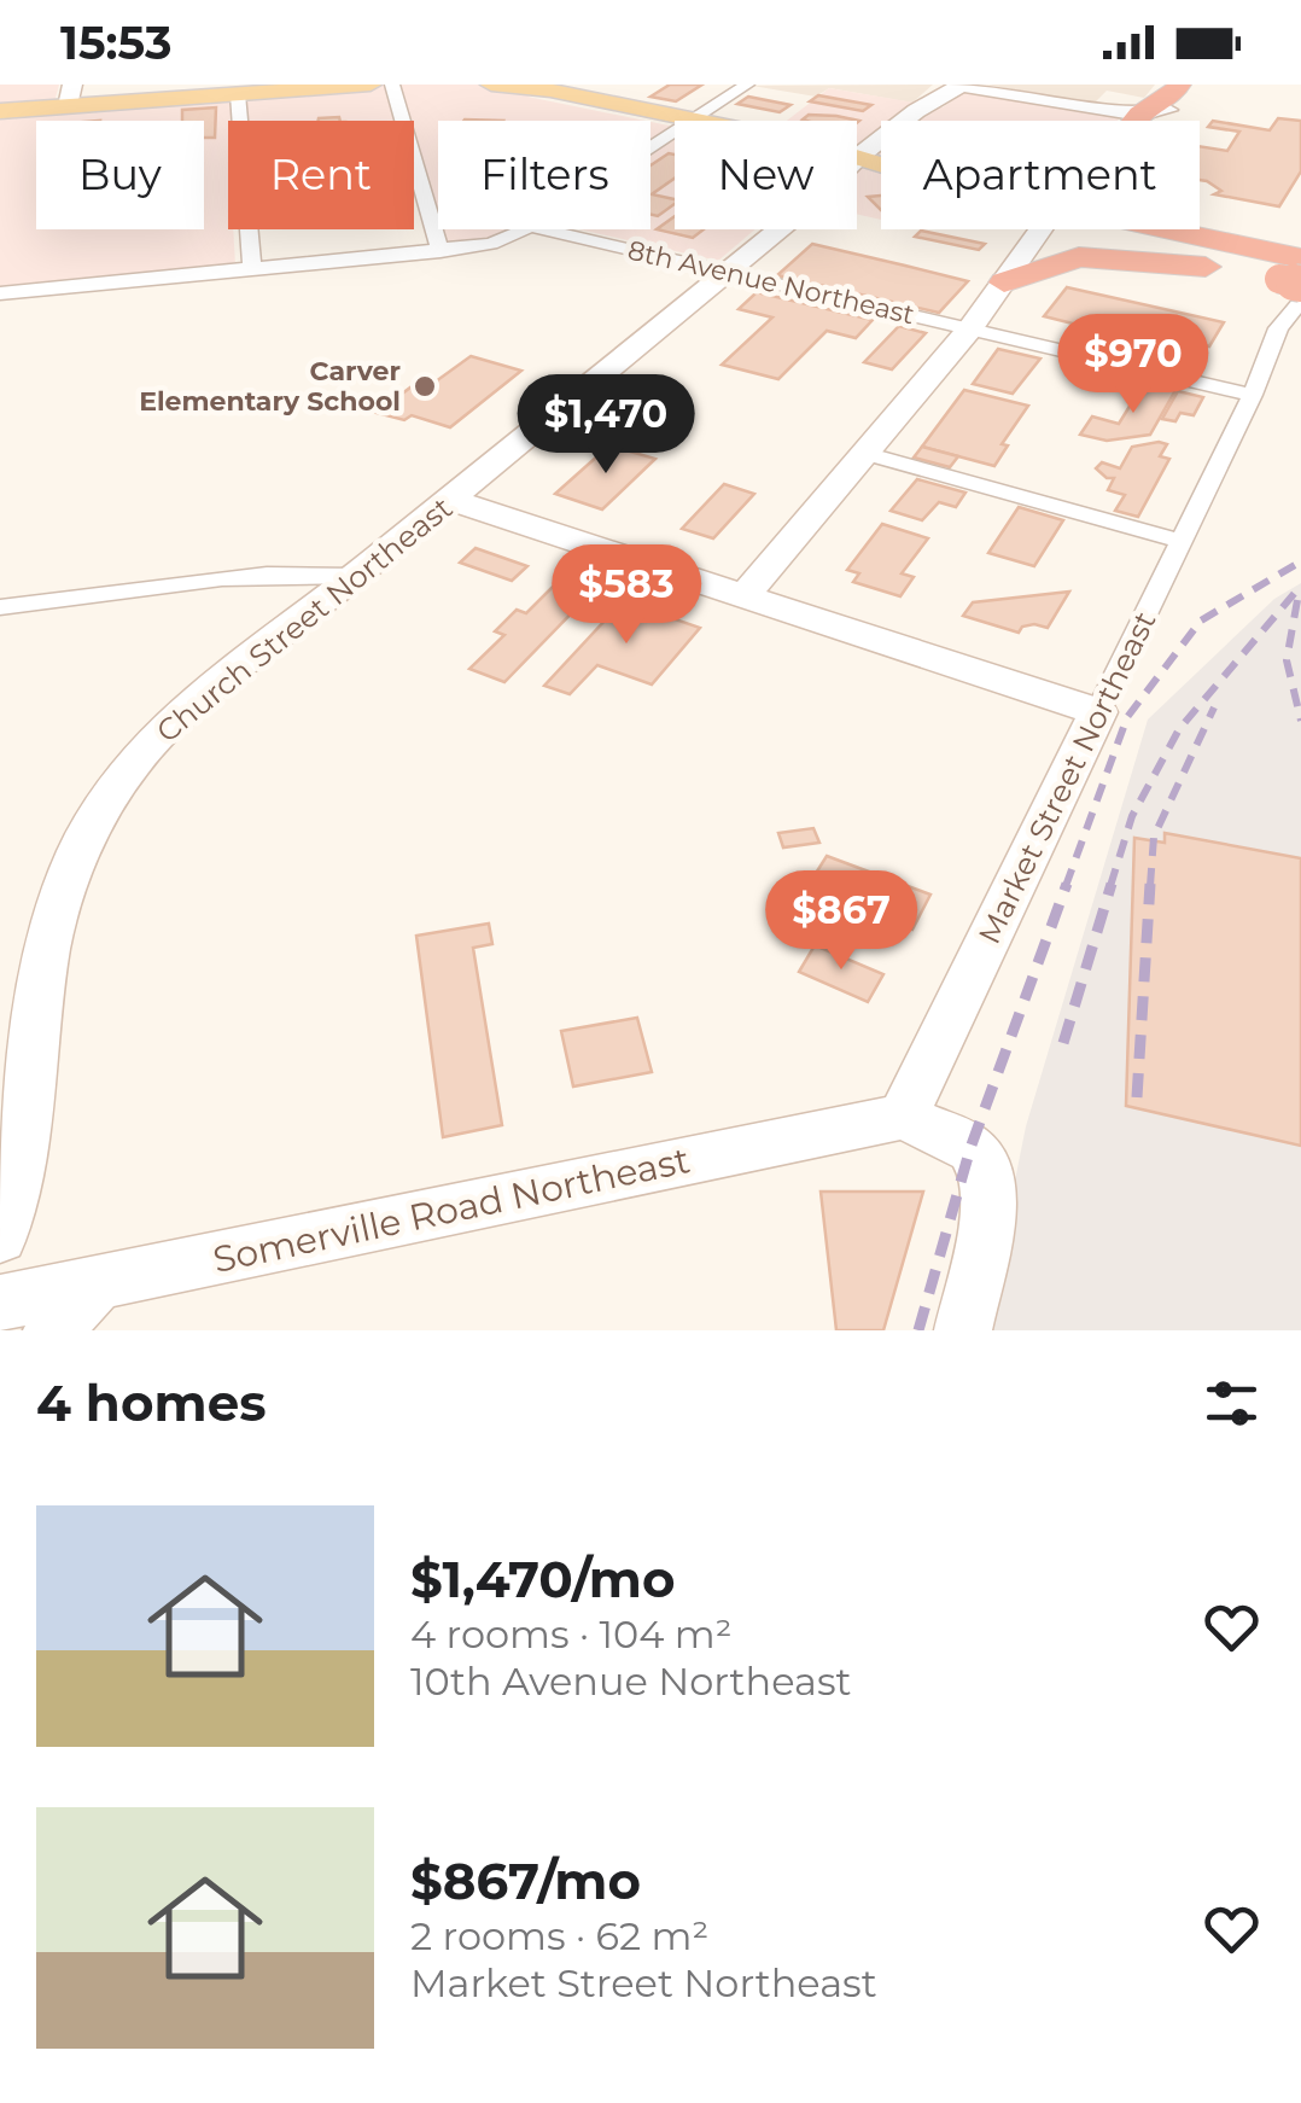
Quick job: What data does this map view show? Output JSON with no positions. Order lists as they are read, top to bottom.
{
  "streets": {
    "street": [
      "8th Avenue Northeast",
      "Church Street Northeast",
      "Market Street Northeast",
      "Somerville Road Northeast"
    ]
  },
  "crossings": [
    ["8th Avenue Northeast", "Church Street Northeast"],
    ["8th Avenue Northeast", "Market Street Northeast"],
    ["Market Street Northeast", "Somerville Road Northeast"]
  ],
  "places": ["Carver Elementary School"],
  "page": {
    "status": "15:53",
    "chip": [
      "Buy",
      "Rent",
      "Filters",
      "New",
      "Apartment"
    ],
    "price": [
      "$970",
      "$1,470",
      "$583",
      "$867"
    ],
    "heading": "4 homes",
    "list": [
      {
        "name": "$1,470/mo",
        "note": "4 rooms · 104 m² · 10th Avenue Northeast"
      },
      {
        "name": "$867/mo",
        "note": "2 rooms · 62 m² · Market Street Northeast"
      }
    ]
  }
}
